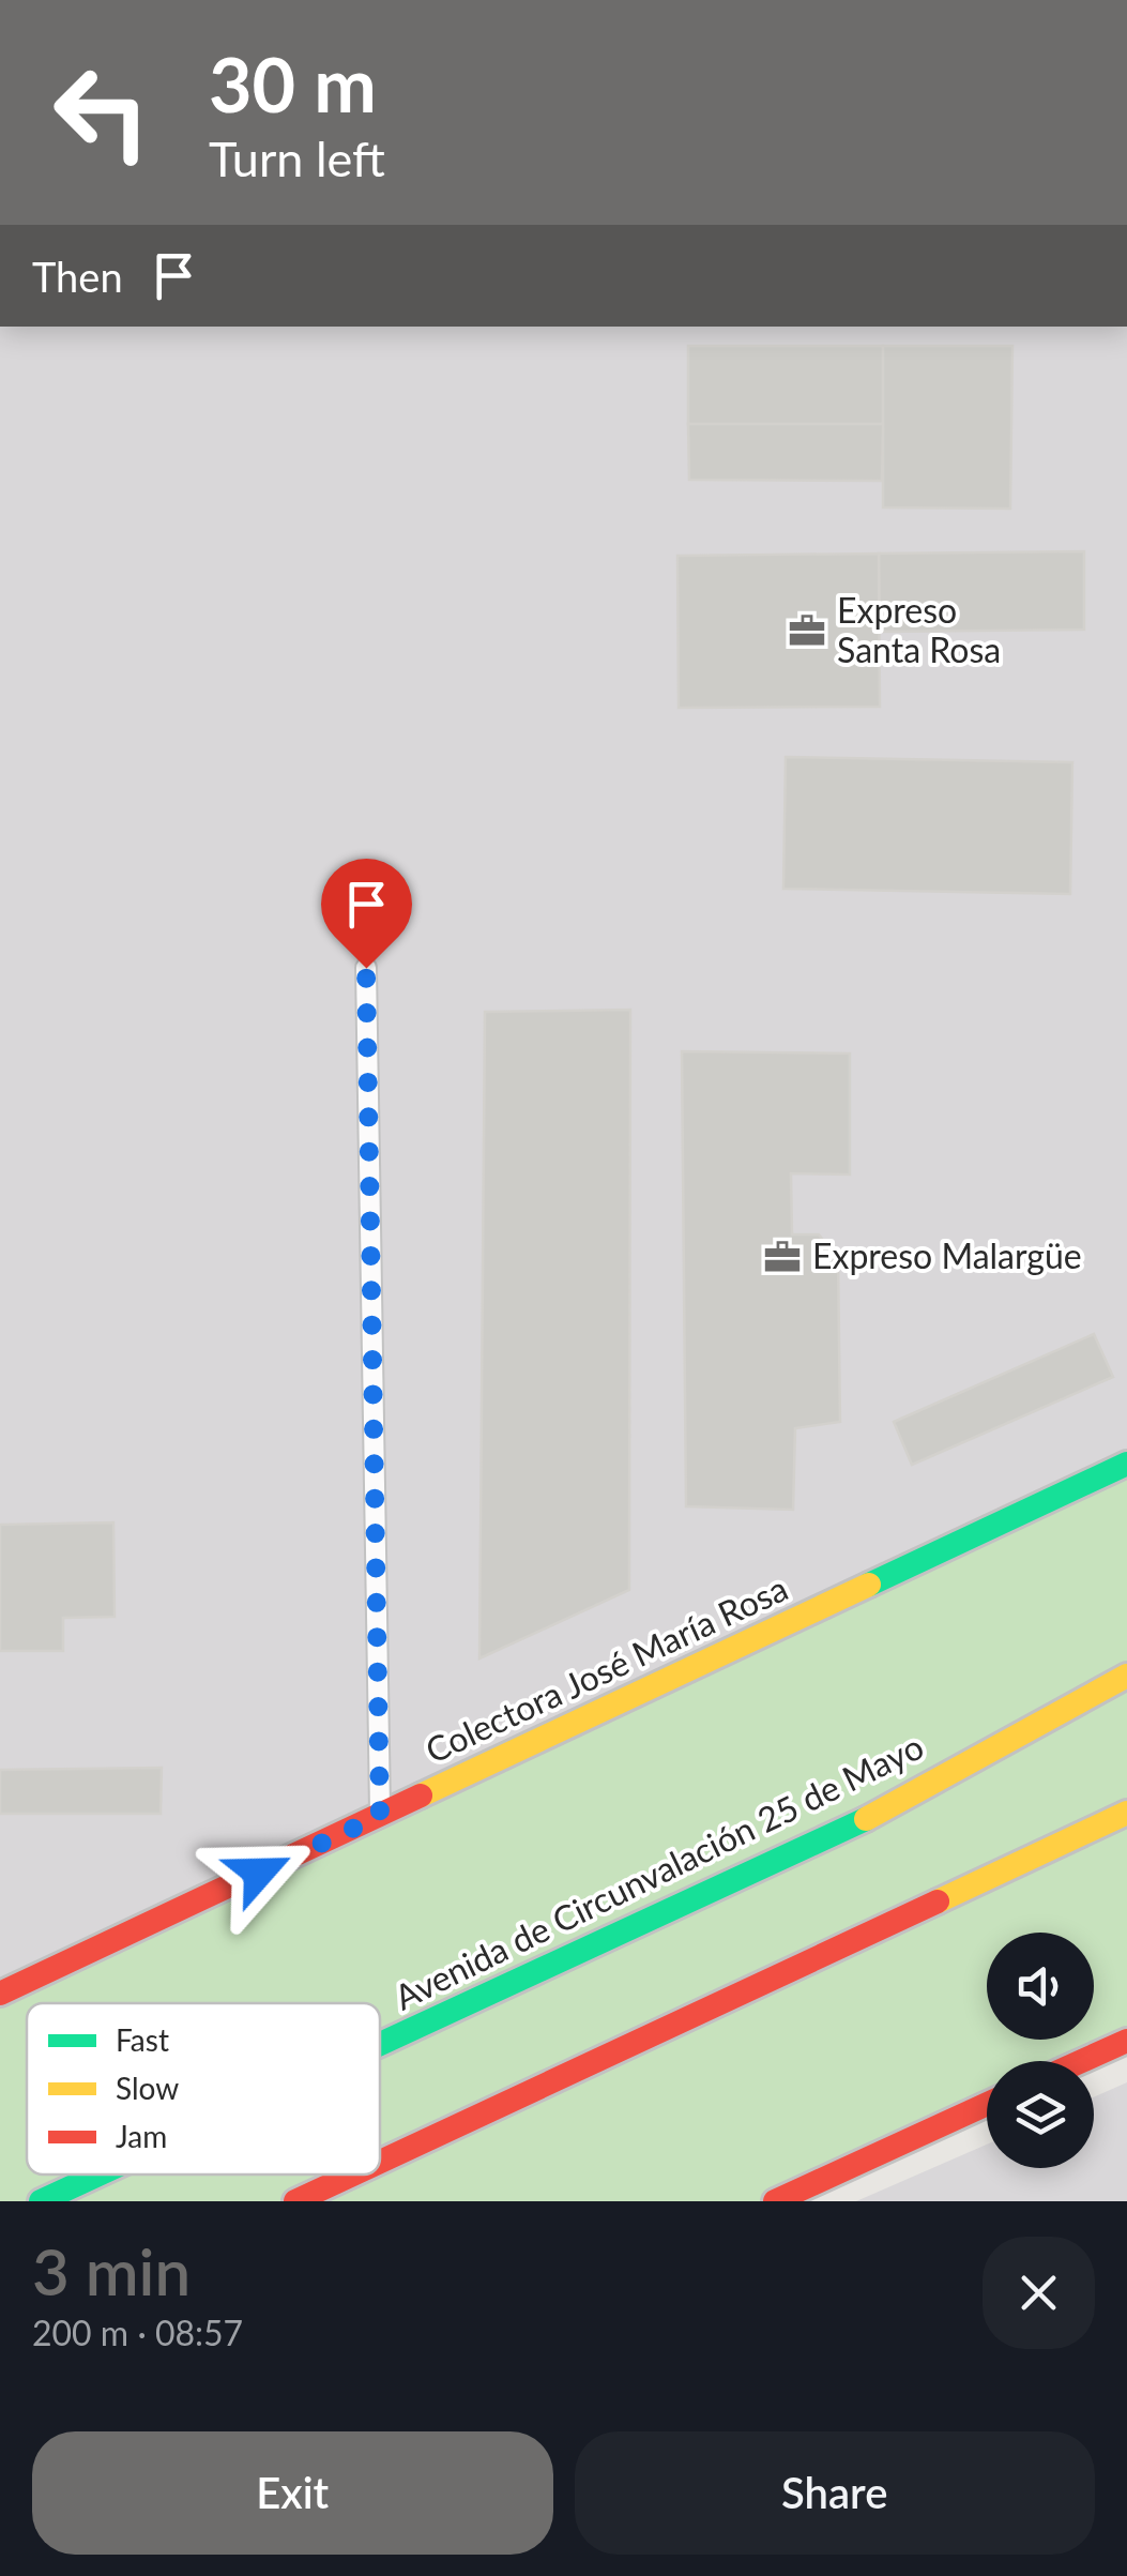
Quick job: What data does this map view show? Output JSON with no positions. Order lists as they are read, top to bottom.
{
  "streets": {
    "main road": ["Colectora José María Rosa", "Avenida de Circunvalación 25 de Mayo"]
  },
  "places": {
    "office": ["Expreso Santa Rosa", "Expreso Malargüe"]
  },
  "legend": ["Fast", "Slow", "Jam"],
  "page": {
    "turn": ["30 m", "Turn left"],
    "then": "Then",
    "heading": ["3 min", "200 m · 08:57"],
    "buttons": ["Exit", "Share"]
  }
}
